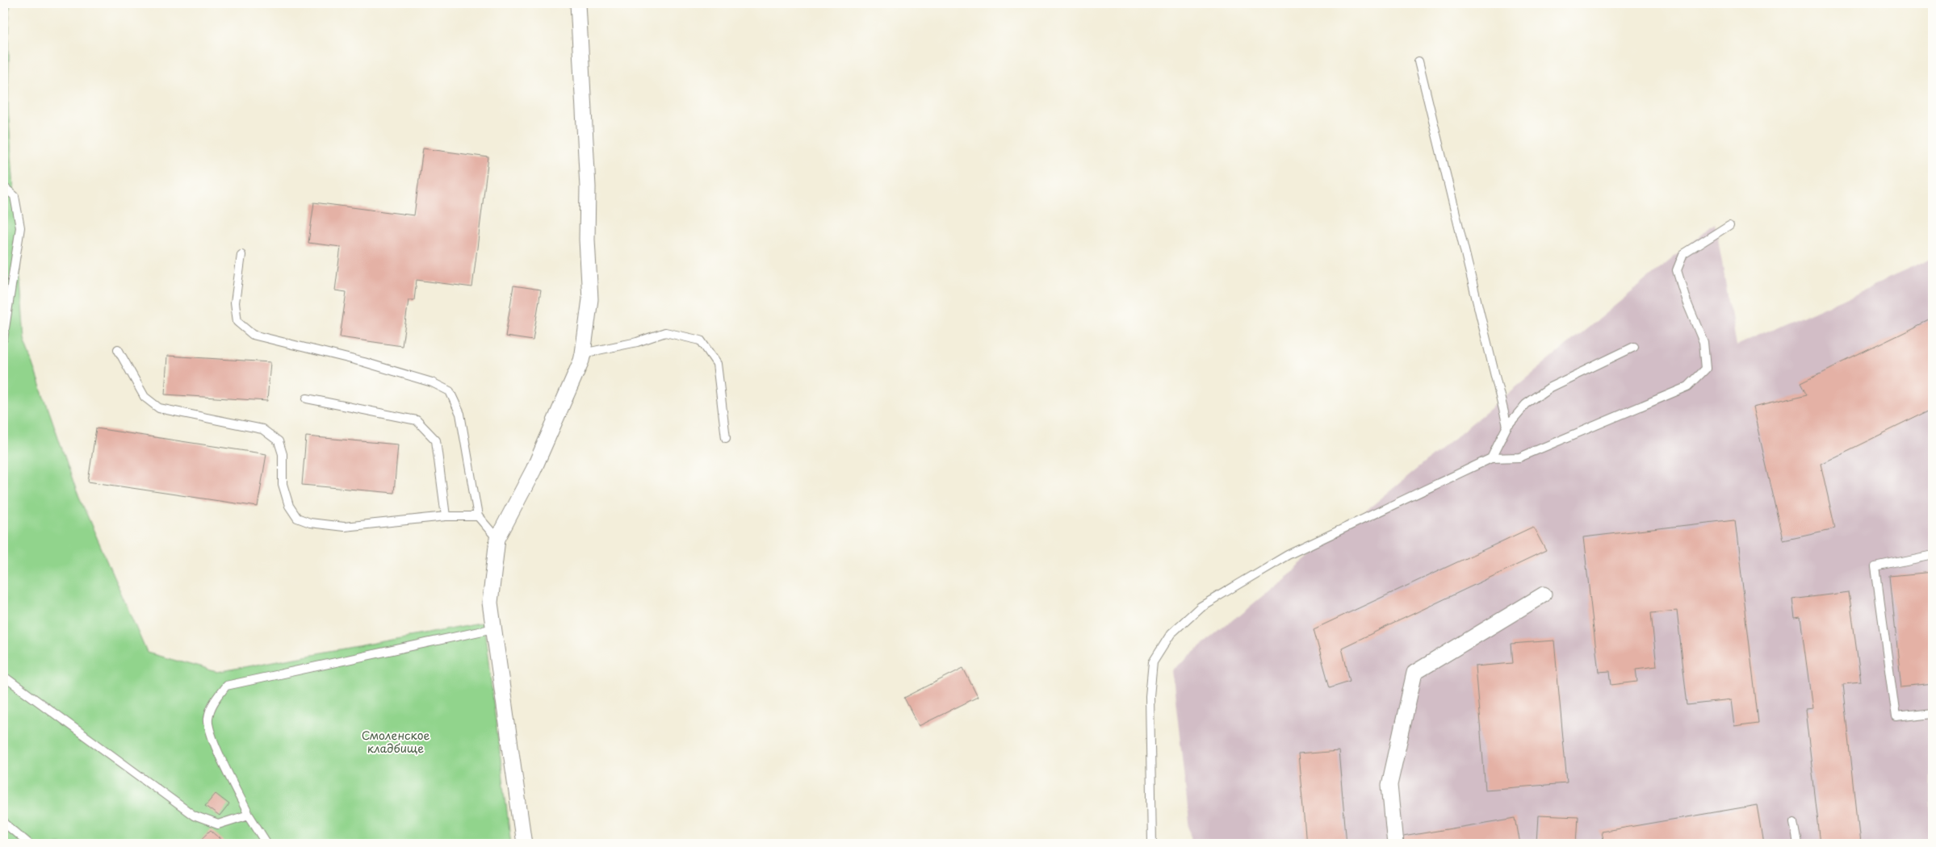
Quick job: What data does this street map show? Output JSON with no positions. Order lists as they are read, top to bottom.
{
  "parks": ["Смоленское кладбище"]
}
